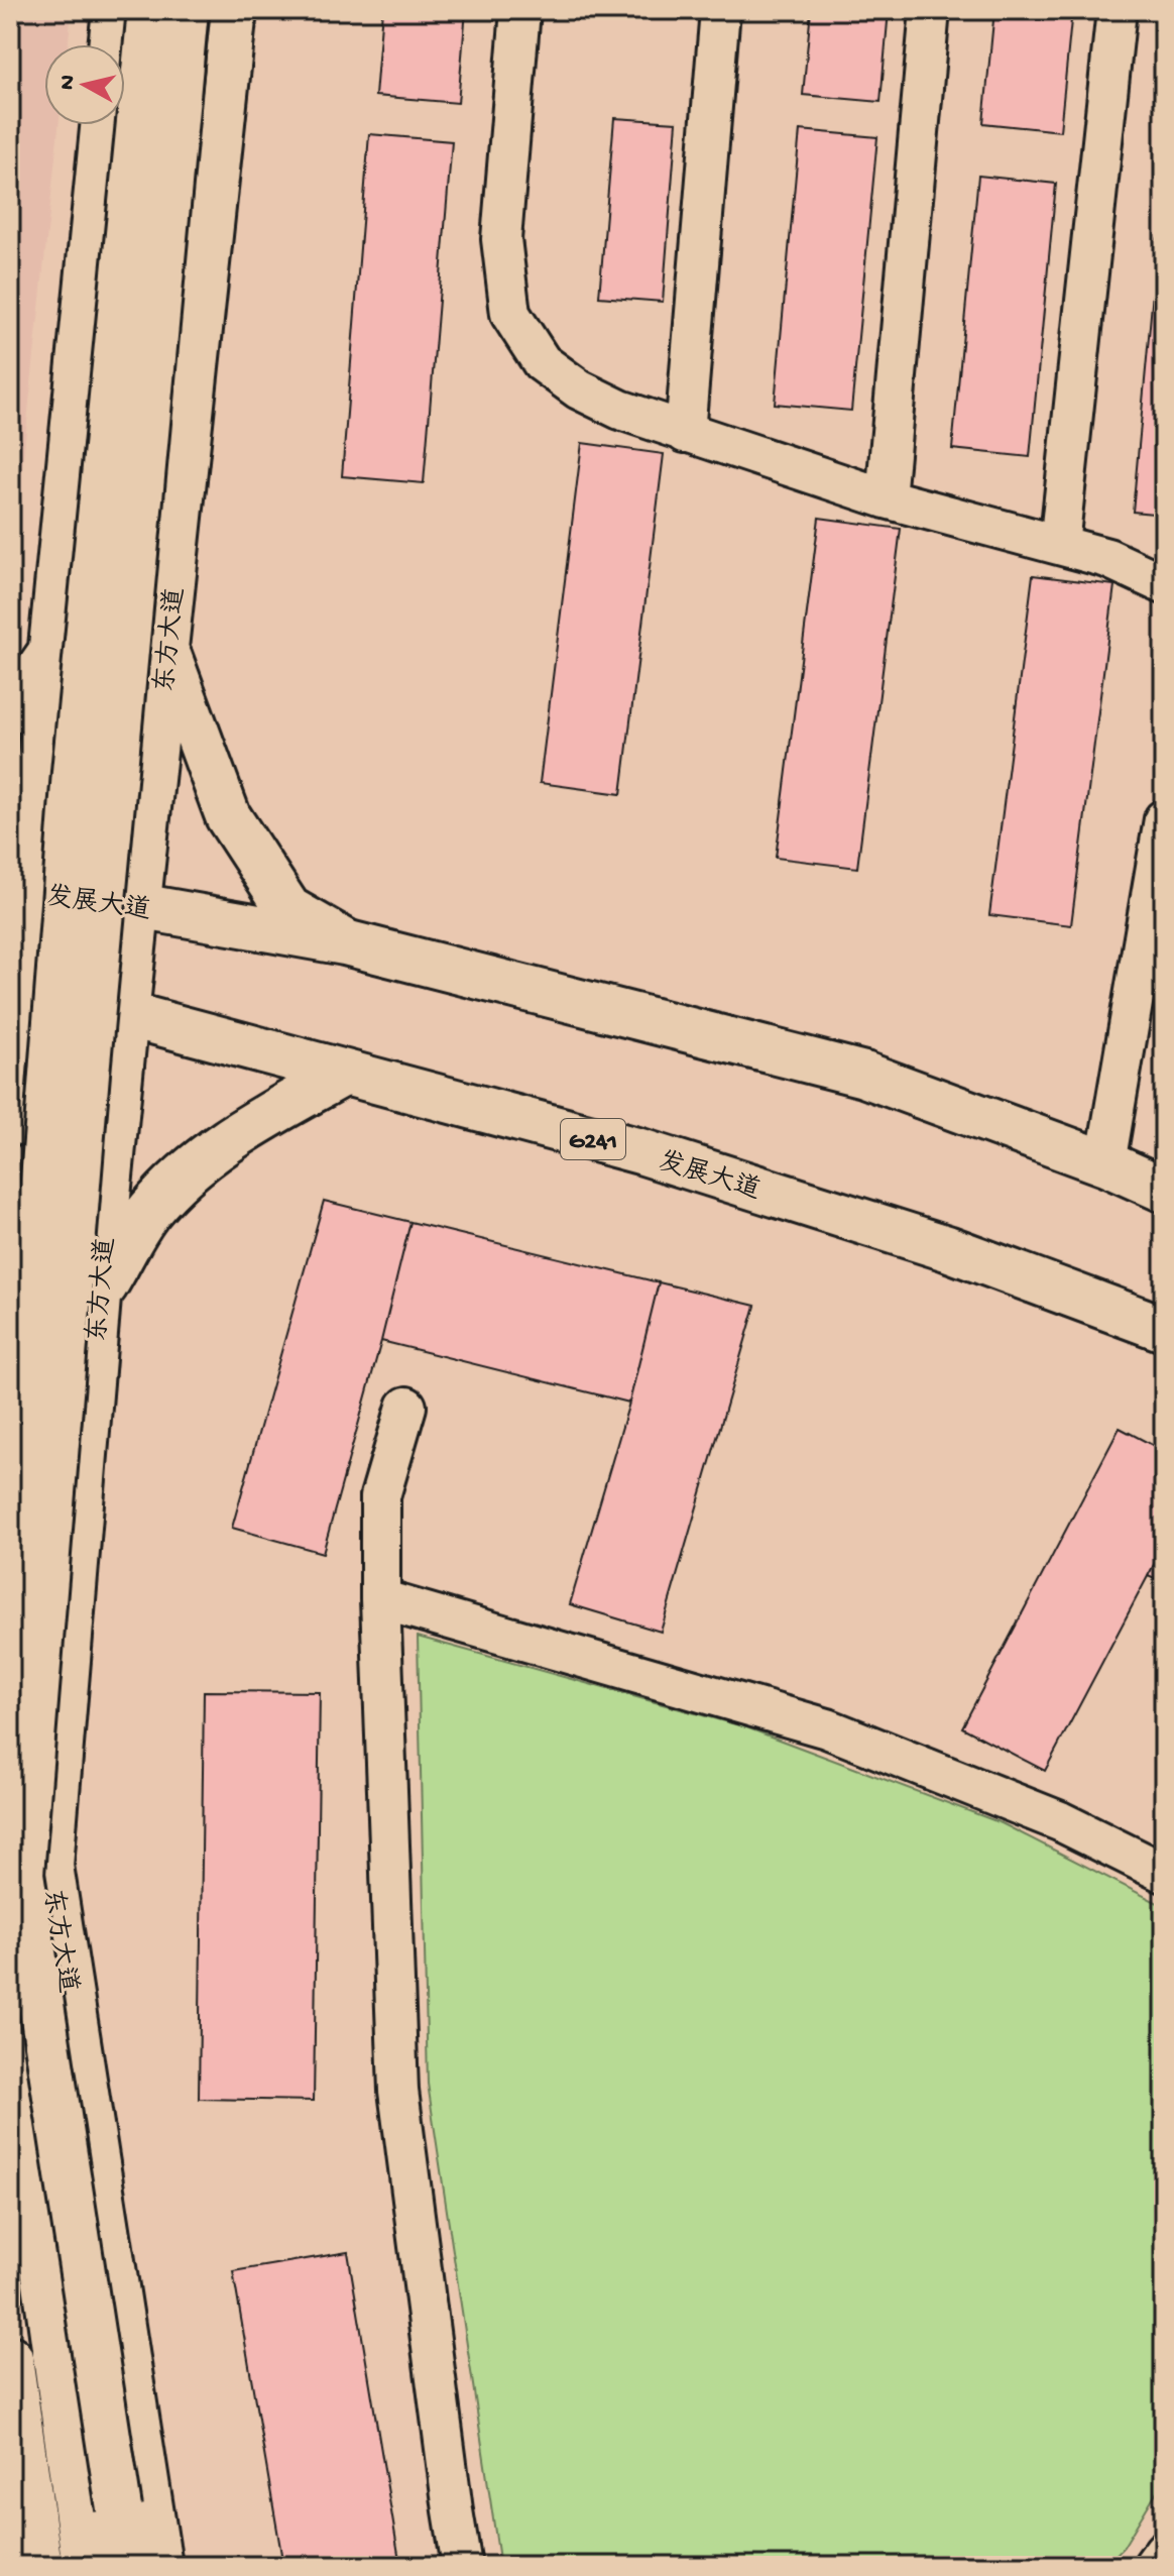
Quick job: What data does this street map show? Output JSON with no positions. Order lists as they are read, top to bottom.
{
  "streets": {
    "main road": ["东方大道", "发展大道", "G241"]
  },
  "crossings": [
    ["东方大道", "发展大道"]
  ],
  "north": "left"
}
